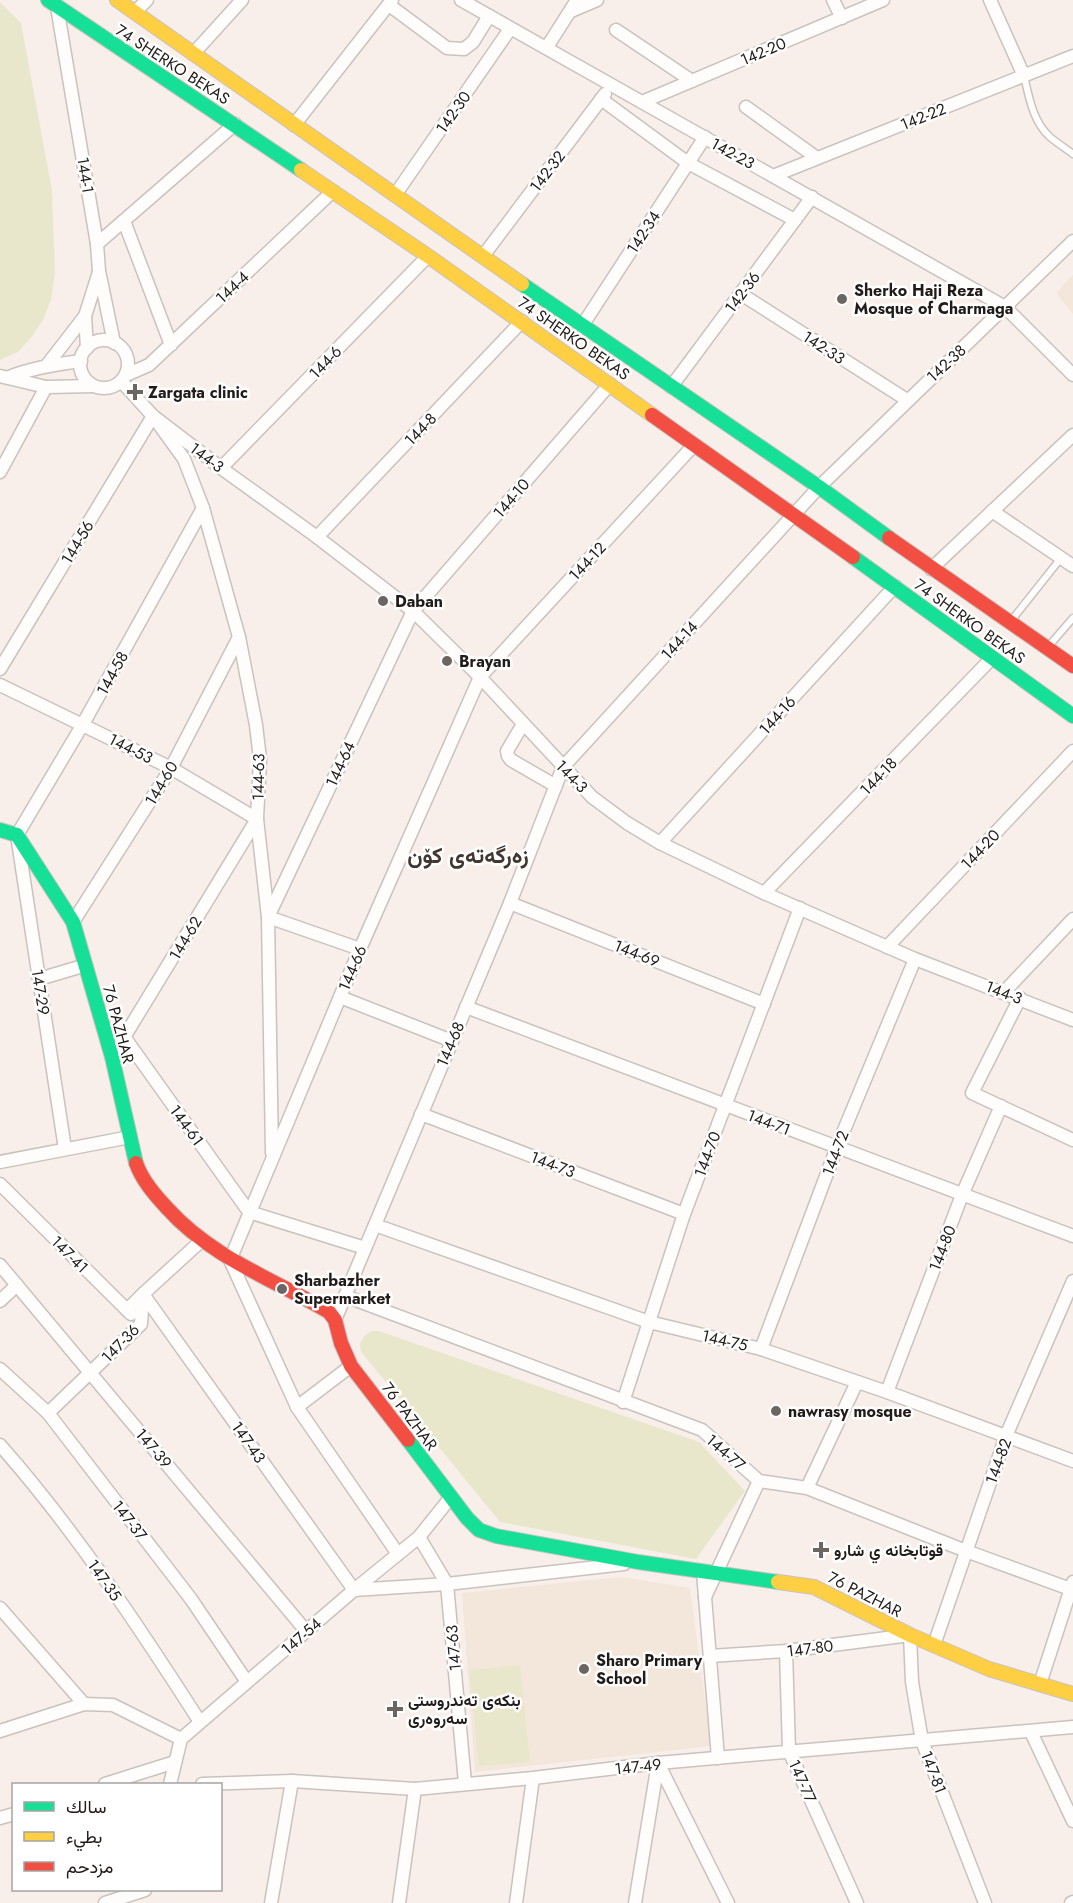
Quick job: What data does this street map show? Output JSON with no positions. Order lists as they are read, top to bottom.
{
  "streets": {
    "street": [
      "142-20",
      "74 SHERKO BEKAS",
      "142-30",
      "142-22",
      "142-23",
      "142-32",
      "144-1",
      "142-34",
      "144-4",
      "142-36",
      "142-33",
      "144-6",
      "142-38",
      "144-8",
      "144-3",
      "144-10",
      "144-56",
      "144-12",
      "144-14",
      "144-58",
      "144-16",
      "144-53",
      "144-64",
      "144-18",
      "144-63",
      "144-60",
      "144-20",
      "144-62",
      "144-69",
      "144-66",
      "147-29",
      "76 PAZHAR",
      "144-68",
      "144-71",
      "144-61",
      "144-72",
      "144-70",
      "144-73",
      "144-80",
      "147-41",
      "144-75",
      "147-36",
      "147-43",
      "147-39",
      "144-77",
      "144-82",
      "147-37",
      "147-35",
      "147-54",
      "147-63",
      "147-80",
      "147-49",
      "147-81",
      "147-77"
    ]
  },
  "crossings": [
    ["142-20", "142-23"],
    ["74 SHERKO BEKAS", "142-30"],
    ["74 SHERKO BEKAS", "142-32"],
    ["74 SHERKO BEKAS", "144-1"],
    ["74 SHERKO BEKAS", "142-34"],
    ["74 SHERKO BEKAS", "144-4"],
    ["74 SHERKO BEKAS", "142-36"],
    ["74 SHERKO BEKAS", "144-6"],
    ["74 SHERKO BEKAS", "142-38"],
    ["74 SHERKO BEKAS", "144-8"],
    ["74 SHERKO BEKAS", "144-10"],
    ["74 SHERKO BEKAS", "144-12"],
    ["74 SHERKO BEKAS", "144-14"],
    ["74 SHERKO BEKAS", "144-16"],
    ["74 SHERKO BEKAS", "144-18"],
    ["142-30", "142-23"],
    ["142-22", "142-23"],
    ["142-23", "142-32"],
    ["142-23", "142-34"],
    ["142-23", "142-36"],
    ["142-23", "142-38"],
    ["144-1", "144-4"],
    ["144-1", "144-3"],
    ["144-4", "144-3"],
    ["142-36", "142-33"],
    ["142-33", "142-38"],
    ["144-6", "144-3"],
    ["142-38", "144-14"],
    ["144-8", "144-3"],
    ["144-3", "144-10"],
    ["144-3", "144-56"],
    ["144-3", "144-12"],
    ["144-3", "144-14"],
    ["144-3", "144-16"],
    ["144-3", "144-64"],
    ["144-3", "144-18"],
    ["144-3", "144-63"],
    ["144-3", "144-20"],
    ["144-3", "144-66"],
    ["144-3", "144-68"],
    ["144-3", "144-72"],
    ["144-3", "144-70"],
    ["144-10", "144-64"],
    ["144-56", "144-63"],
    ["144-12", "144-66"],
    ["144-14", "144-68"],
    ["144-58", "144-53"],
    ["144-58", "144-63"],
    ["144-58", "147-29"],
    ["144-58", "76 PAZHAR"],
    ["144-53", "144-63"],
    ["144-53", "144-60"],
    ["144-53", "144-62"],
    ["144-64", "144-63"],
    ["144-63", "144-60"],
    ["144-63", "144-62"],
    ["144-63", "144-66"],
    ["144-60", "76 PAZHAR"],
    ["144-62", "76 PAZHAR"],
    ["144-62", "144-61"],
    ["144-69", "144-68"],
    ["144-69", "144-70"],
    ["144-66", "76 PAZHAR"],
    ["144-66", "144-61"],
    ["147-29", "76 PAZHAR"],
    ["76 PAZHAR", "144-68"],
    ["76 PAZHAR", "144-82"],
    ["76 PAZHAR", "147-54"],
    ["76 PAZHAR", "147-80"],
    ["76 PAZHAR", "147-81"],
    ["144-68", "144-71"],
    ["144-68", "144-73"],
    ["144-68", "144-75"],
    ["144-68", "144-77"],
    ["144-71", "144-72"],
    ["144-71", "144-70"],
    ["144-71", "144-80"],
    ["144-72", "144-75"],
    ["144-70", "144-73"],
    ["144-70", "144-75"],
    ["144-70", "144-77"],
    ["144-80", "144-75"],
    ["147-41", "147-36"],
    ["144-75", "144-82"],
    ["147-36", "147-43"],
    ["147-36", "147-39"],
    ["147-36", "147-37"],
    ["147-43", "147-54"],
    ["147-39", "147-54"],
    ["144-77", "144-82"],
    ["147-37", "147-54"],
    ["147-35", "147-54"],
    ["147-63", "147-49"],
    ["147-80", "147-81"],
    ["147-80", "147-77"],
    ["147-49", "147-81"],
    ["147-49", "147-77"]
  ],
  "districts": ["زەرگەتەی کۆن"],
  "places": {
    "other": [
      "Sherko Haji Reza Mosque of Charmaga",
      "Daban",
      "Brayan",
      "Sharbazher Supermarket",
      "nawrasy mosque",
      "Sharo Primary School"
    ],
    "health": ["Zargata clinic", "قوتابخانه ي شارو", "بنکەی تەندروستی سەروەری"]
  },
  "legend": ["سالك", "بطيء", "مزدحم"]
}
